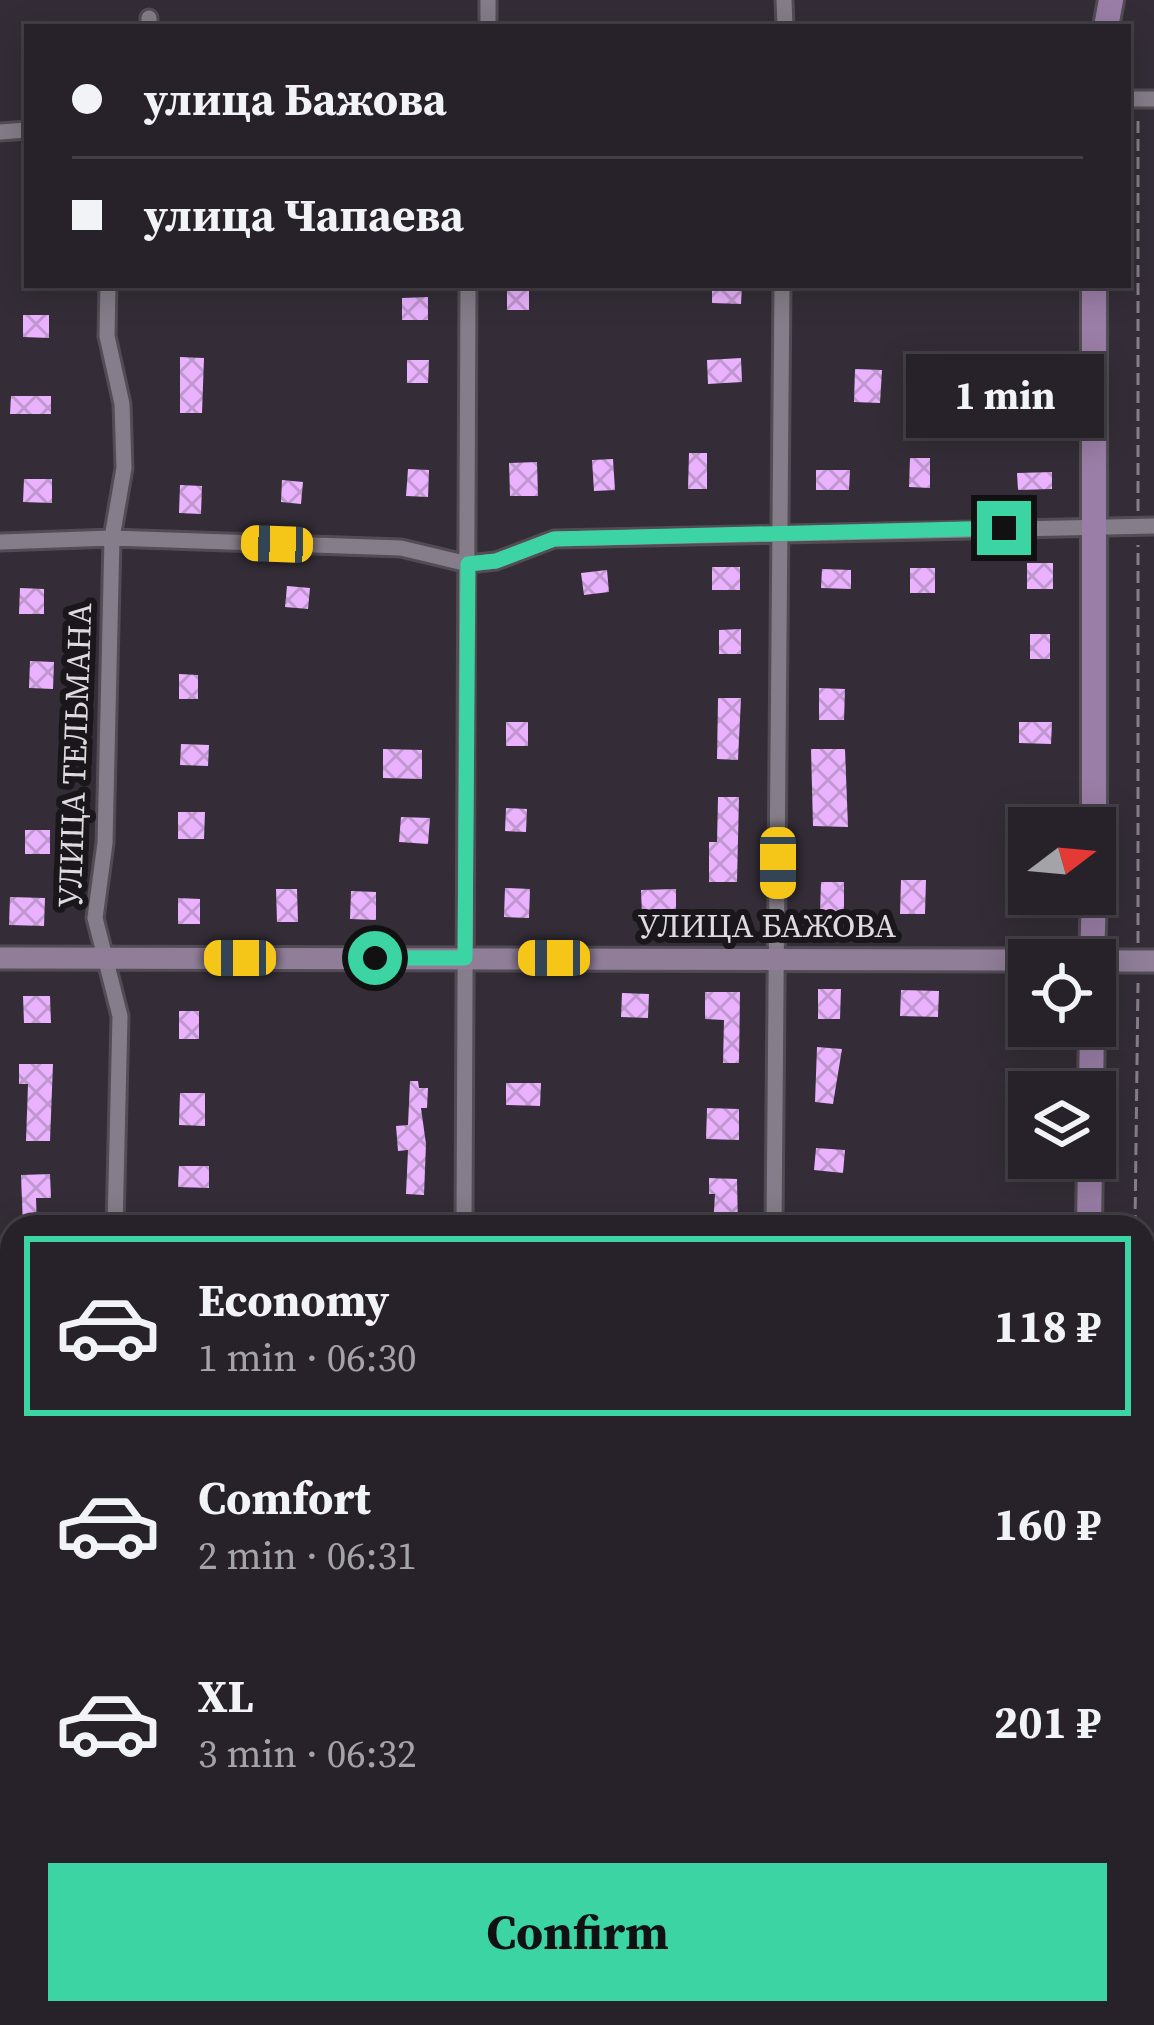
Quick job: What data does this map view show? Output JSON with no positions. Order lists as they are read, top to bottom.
{
  "streets": {
    "street": ["УЛИЦА ТЕЛЬМАНА", "УЛИЦА БАЖОВА"]
  },
  "crossings": [
    ["УЛИЦА ТЕЛЬМАНА", "УЛИЦА БАЖОВА"]
  ],
  "north": "right",
  "page": {
    "banner": ["улица Бажова", "улица Чапаева"],
    "bubble": "1 min",
    "list": [
      {
        "name": "Economy",
        "note": "1 min · 06:30",
        "value": "118 ₽"
      },
      {
        "name": "Comfort",
        "note": "2 min · 06:31",
        "value": "160 ₽"
      },
      {
        "name": "XL",
        "note": "3 min · 06:32",
        "value": "201 ₽"
      }
    ],
    "buttons": "Confirm"
  }
}
